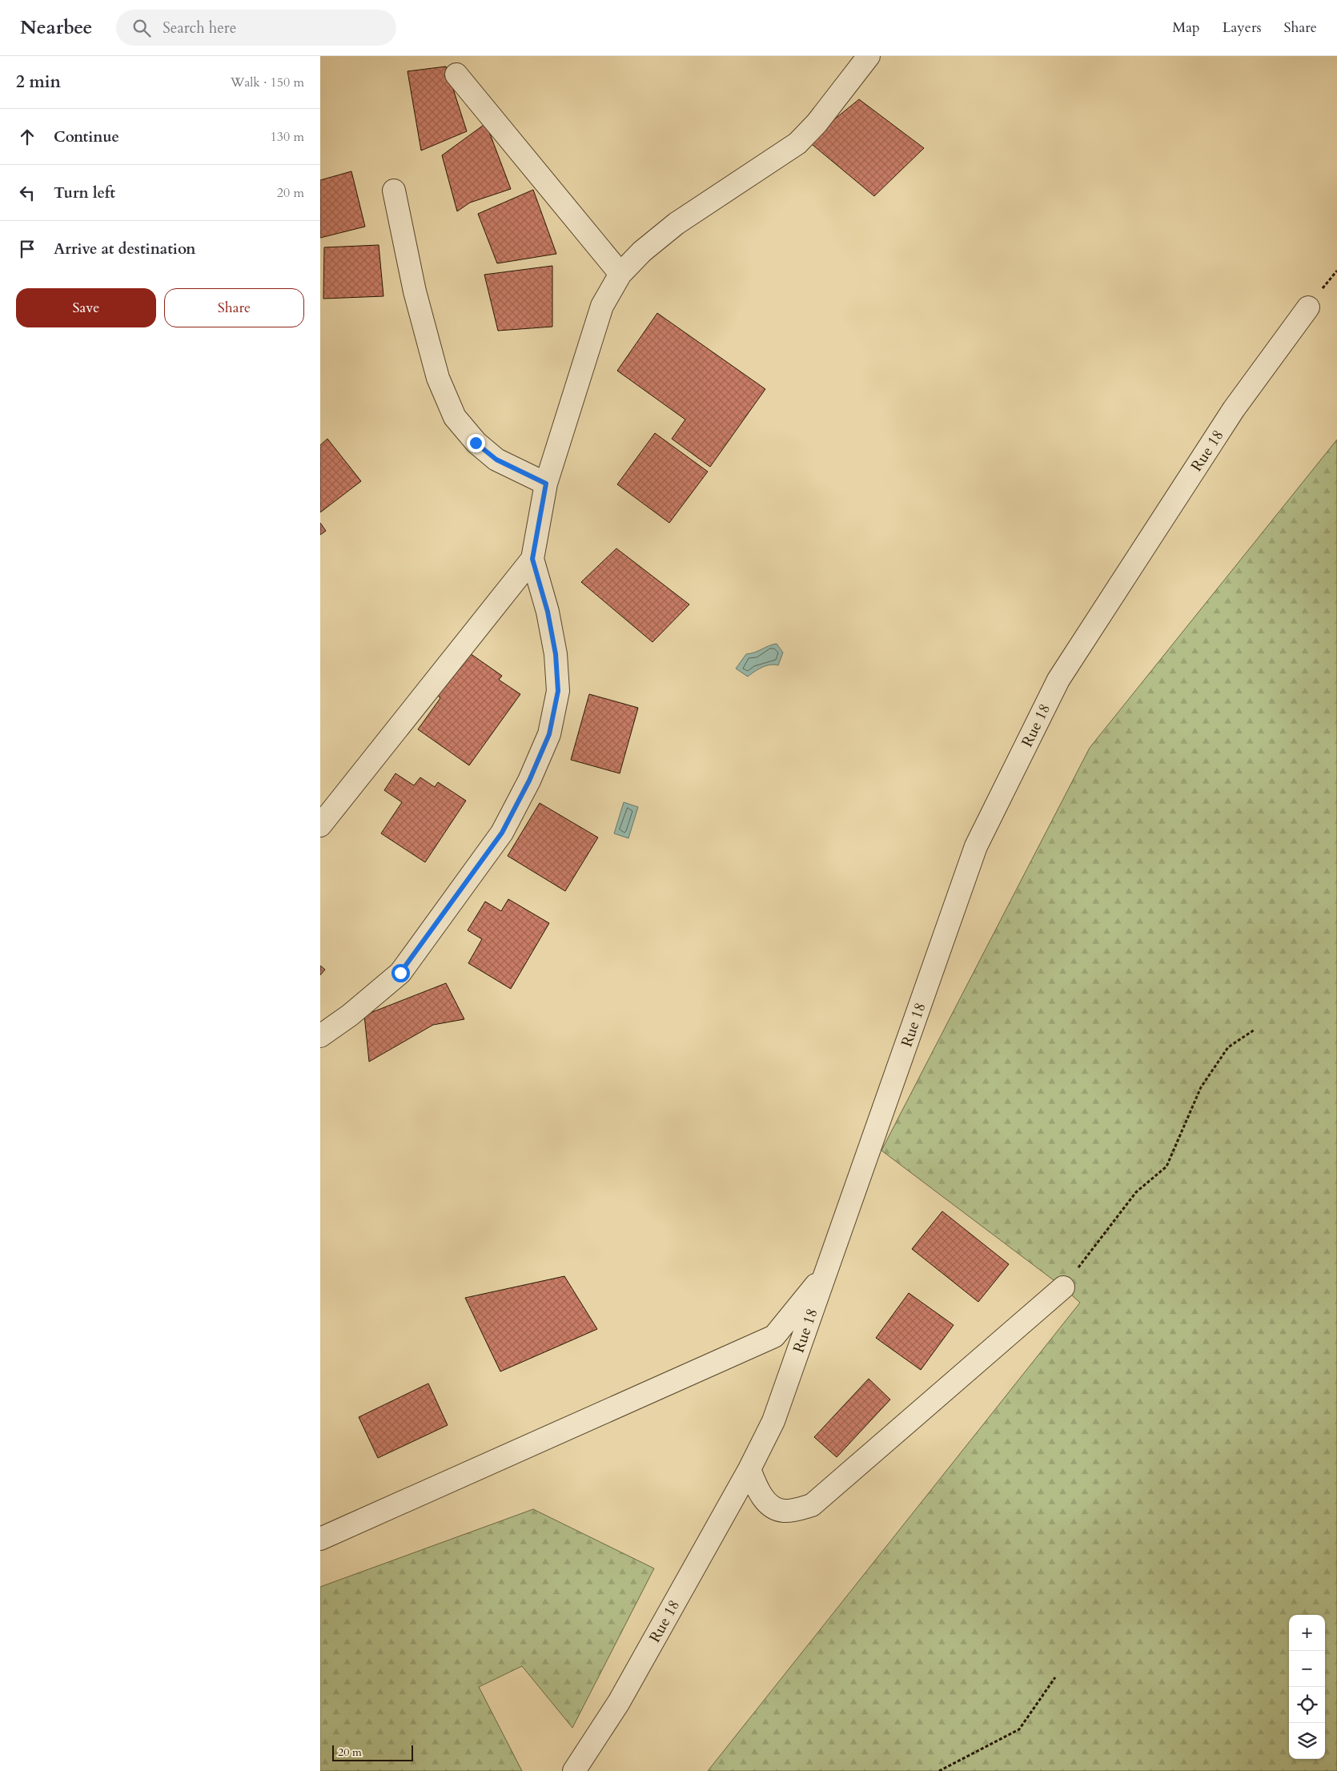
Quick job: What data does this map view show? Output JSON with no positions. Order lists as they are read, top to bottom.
{
  "streets": {
    "street": ["Rue 18"]
  },
  "scale_bar": "20 m",
  "page": {
    "header": "Nearbee",
    "search": "Search here",
    "nav": ["Map", "Layers", "Share"],
    "heading": ["2 min", "Walk · 150 m"],
    "list": [
      ["Continue", "130 m"],
      ["Turn left", "20 m"],
      "Arrive at destination"
    ],
    "buttons": ["Save", "Share"],
    "map_buttons": ["+", "−"],
    "scale": "20 m"
  }
}
